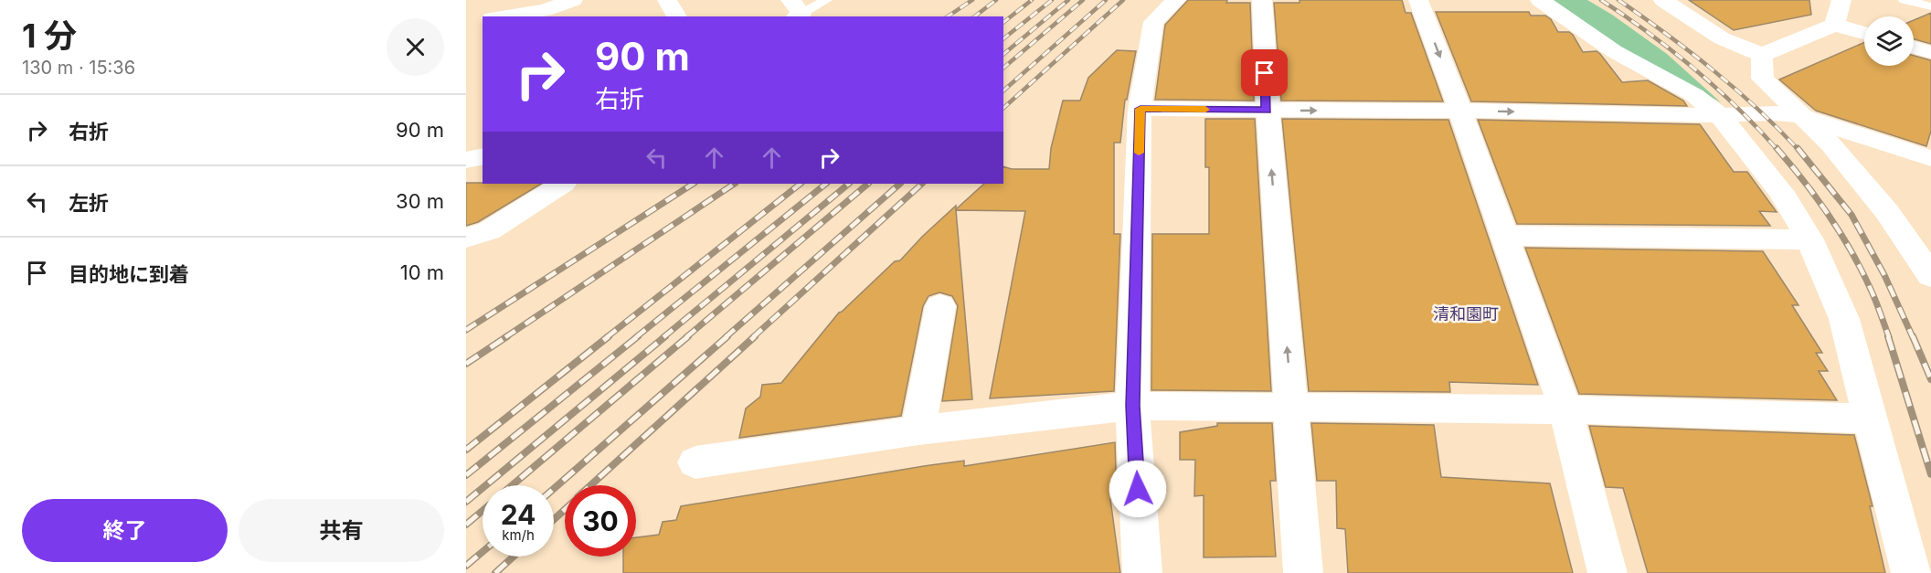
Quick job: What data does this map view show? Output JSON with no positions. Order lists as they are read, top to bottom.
{
  "districts": ["清和園町"],
  "page": {
    "heading": ["1 分", "130 m · 15:36"],
    "turn": ["90 m", "右折"],
    "list": [
      {
        "name": "右折",
        "value": "90 m"
      },
      {
        "name": "左折",
        "value": "30 m"
      },
      {
        "name": "目的地に到着",
        "value": "10 m"
      }
    ],
    "speed": "24 km/h",
    "limit": "30",
    "buttons": ["終了", "共有"]
  }
}
